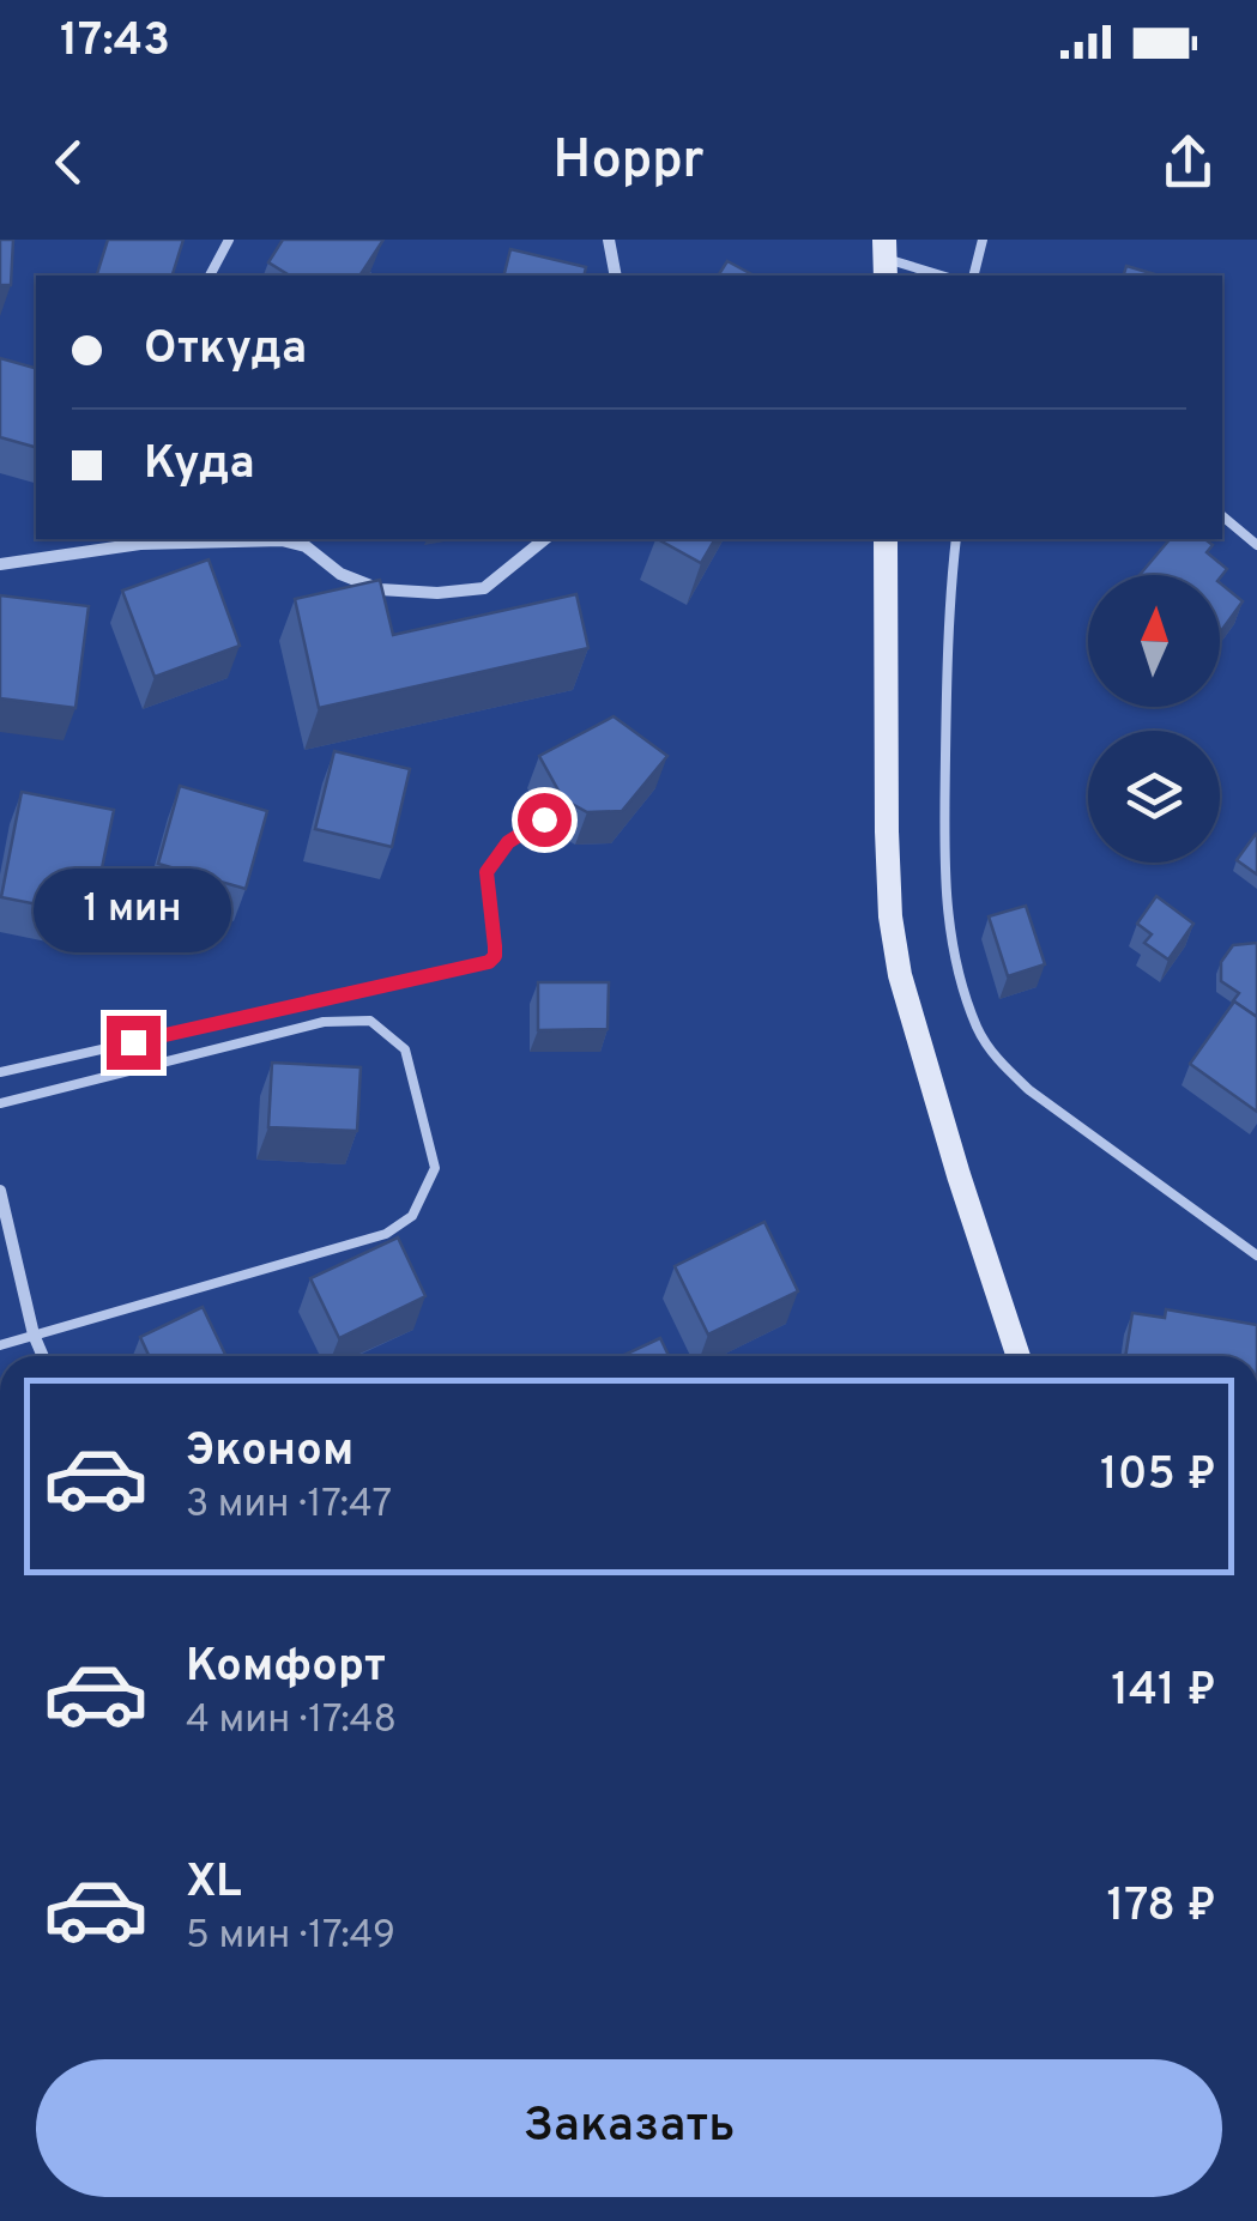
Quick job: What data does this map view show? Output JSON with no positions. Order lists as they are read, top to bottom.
{
  "north": "top",
  "page": {
    "status": "17:43",
    "header": "Hoppr",
    "banner": ["Откуда", "Куда"],
    "bubble": "1 мин",
    "list": [
      {
        "name": "Эконом",
        "note": "3 мин · 17:47",
        "value": "105 ₽"
      },
      {
        "name": "Комфорт",
        "note": "4 мин · 17:48",
        "value": "141 ₽"
      },
      {
        "name": "XL",
        "note": "5 мин · 17:49",
        "value": "178 ₽"
      }
    ],
    "buttons": "Заказать"
  }
}
